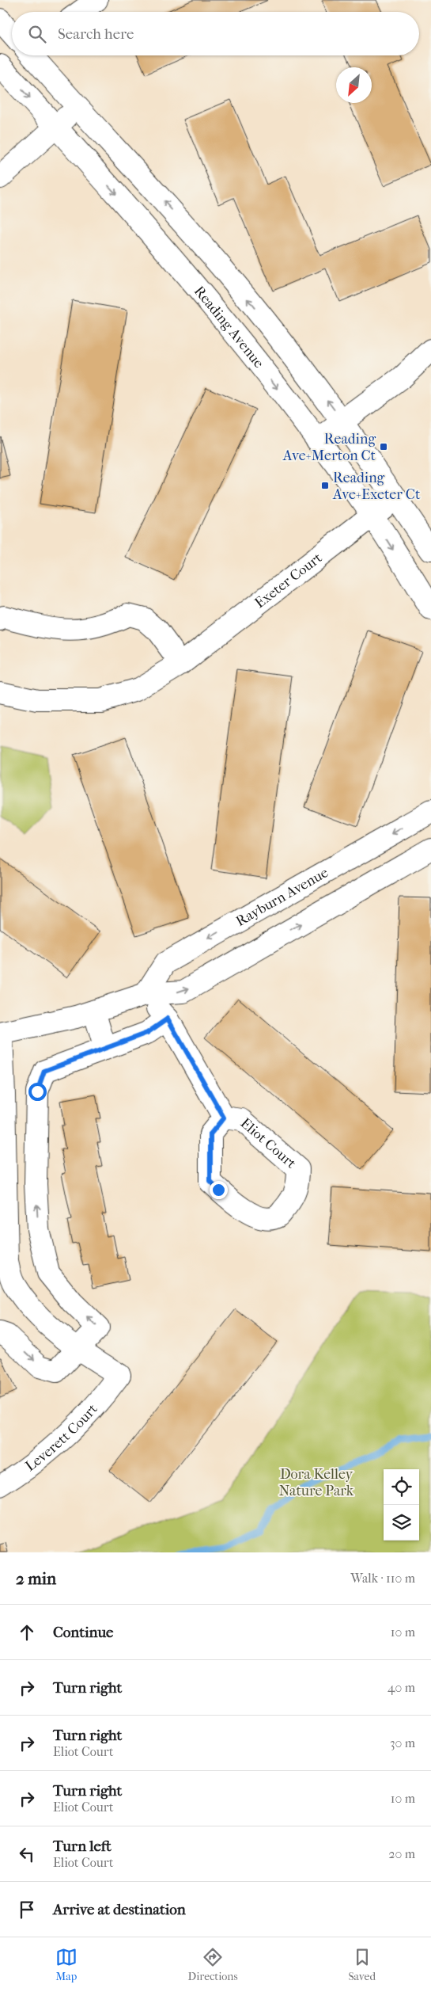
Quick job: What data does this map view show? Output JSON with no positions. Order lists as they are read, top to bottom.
{
  "streets": {
    "street": [
      "Reading Avenue",
      "Exeter Court",
      "Rayburn Avenue",
      "Eliot Court",
      "Leverett Court"
    ]
  },
  "crossings": [
    ["Reading Avenue", "Exeter Court"],
    ["Rayburn Avenue", "Eliot Court"]
  ],
  "parks": ["Dora Kelley Nature Park"],
  "places": {
    "transit": ["Reading Ave+Merton Ct", "Reading Ave+Exeter Ct"]
  },
  "north": "bottom left",
  "page": {
    "search": "Search here",
    "heading": ["2 min", "Walk · 110 m"],
    "list": [
      ["Continue", "10 m"],
      ["Turn right", "40 m"],
      ["Turn right", "Eliot Court", "30 m"],
      ["Turn right", "Eliot Court", "10 m"],
      ["Turn left", "Eliot Court", "20 m"],
      "Arrive at destination"
    ],
    "nav": ["Map", "Directions", "Saved"]
  }
}
